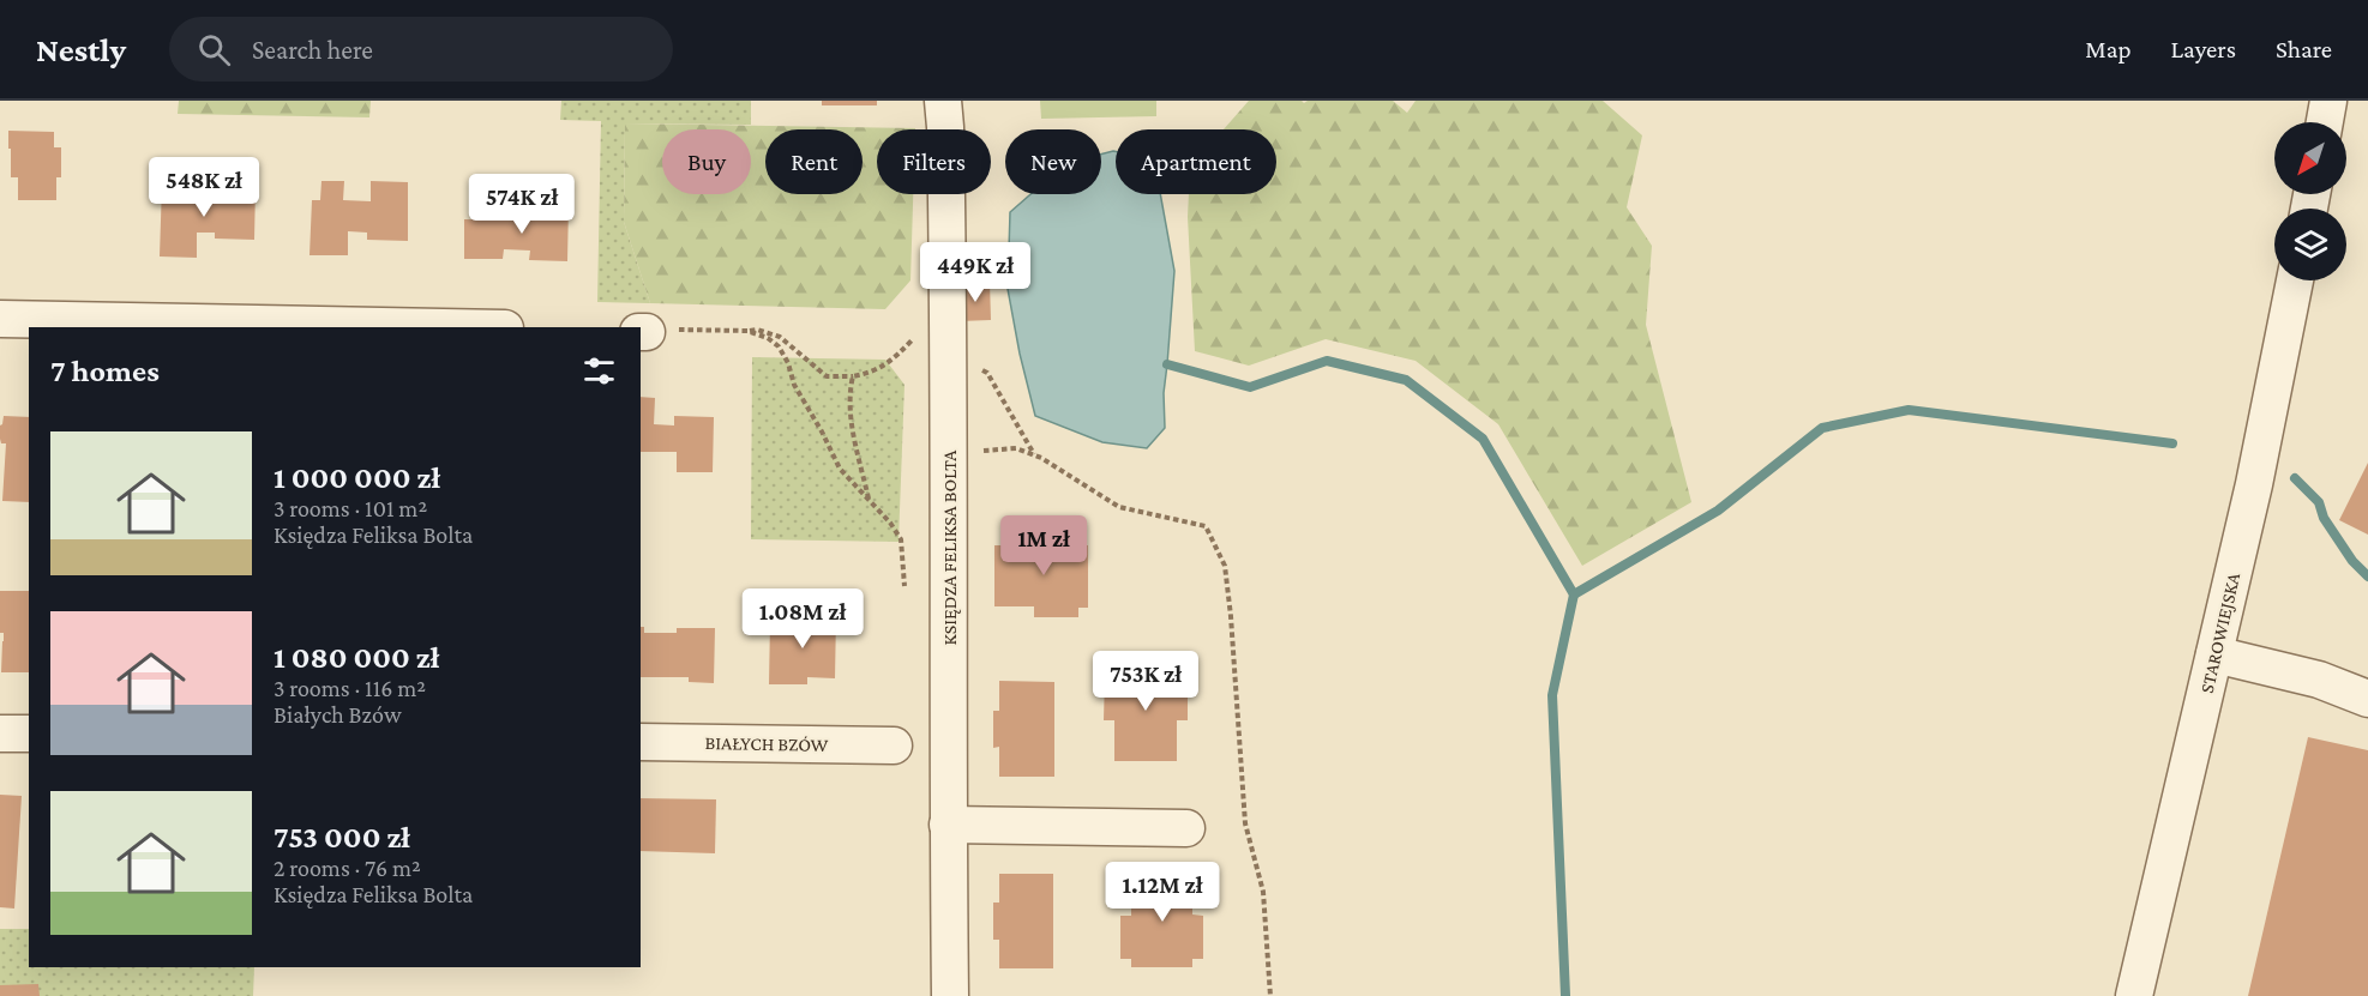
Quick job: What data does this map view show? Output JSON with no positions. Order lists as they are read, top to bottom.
{
  "streets": {
    "street": ["KSIĘDZA FELIKSA BOLTA", "STAROWIEJSKA", "BIAŁYCH BZÓW"]
  },
  "north": "bottom left",
  "page": {
    "header": "Nestly",
    "search": "Search here",
    "nav": ["Map", "Layers", "Share"],
    "chip": [
      "Buy",
      "Rent",
      "Filters",
      "New",
      "Apartment"
    ],
    "price": [
      "548K zł",
      "574K zł",
      "449K zł",
      "1M zł",
      "1.08M zł",
      "753K zł",
      "1.12M zł"
    ],
    "heading": "7 homes",
    "list": [
      {
        "name": "1 000 000 zł",
        "note": "3 rooms · 101 m² · Księdza Feliksa Bolta"
      },
      {
        "name": "1 080 000 zł",
        "note": "3 rooms · 116 m² · Białych Bzów"
      },
      {
        "name": "753 000 zł",
        "note": "2 rooms · 76 m² · Księdza Feliksa Bolta"
      }
    ]
  }
}
